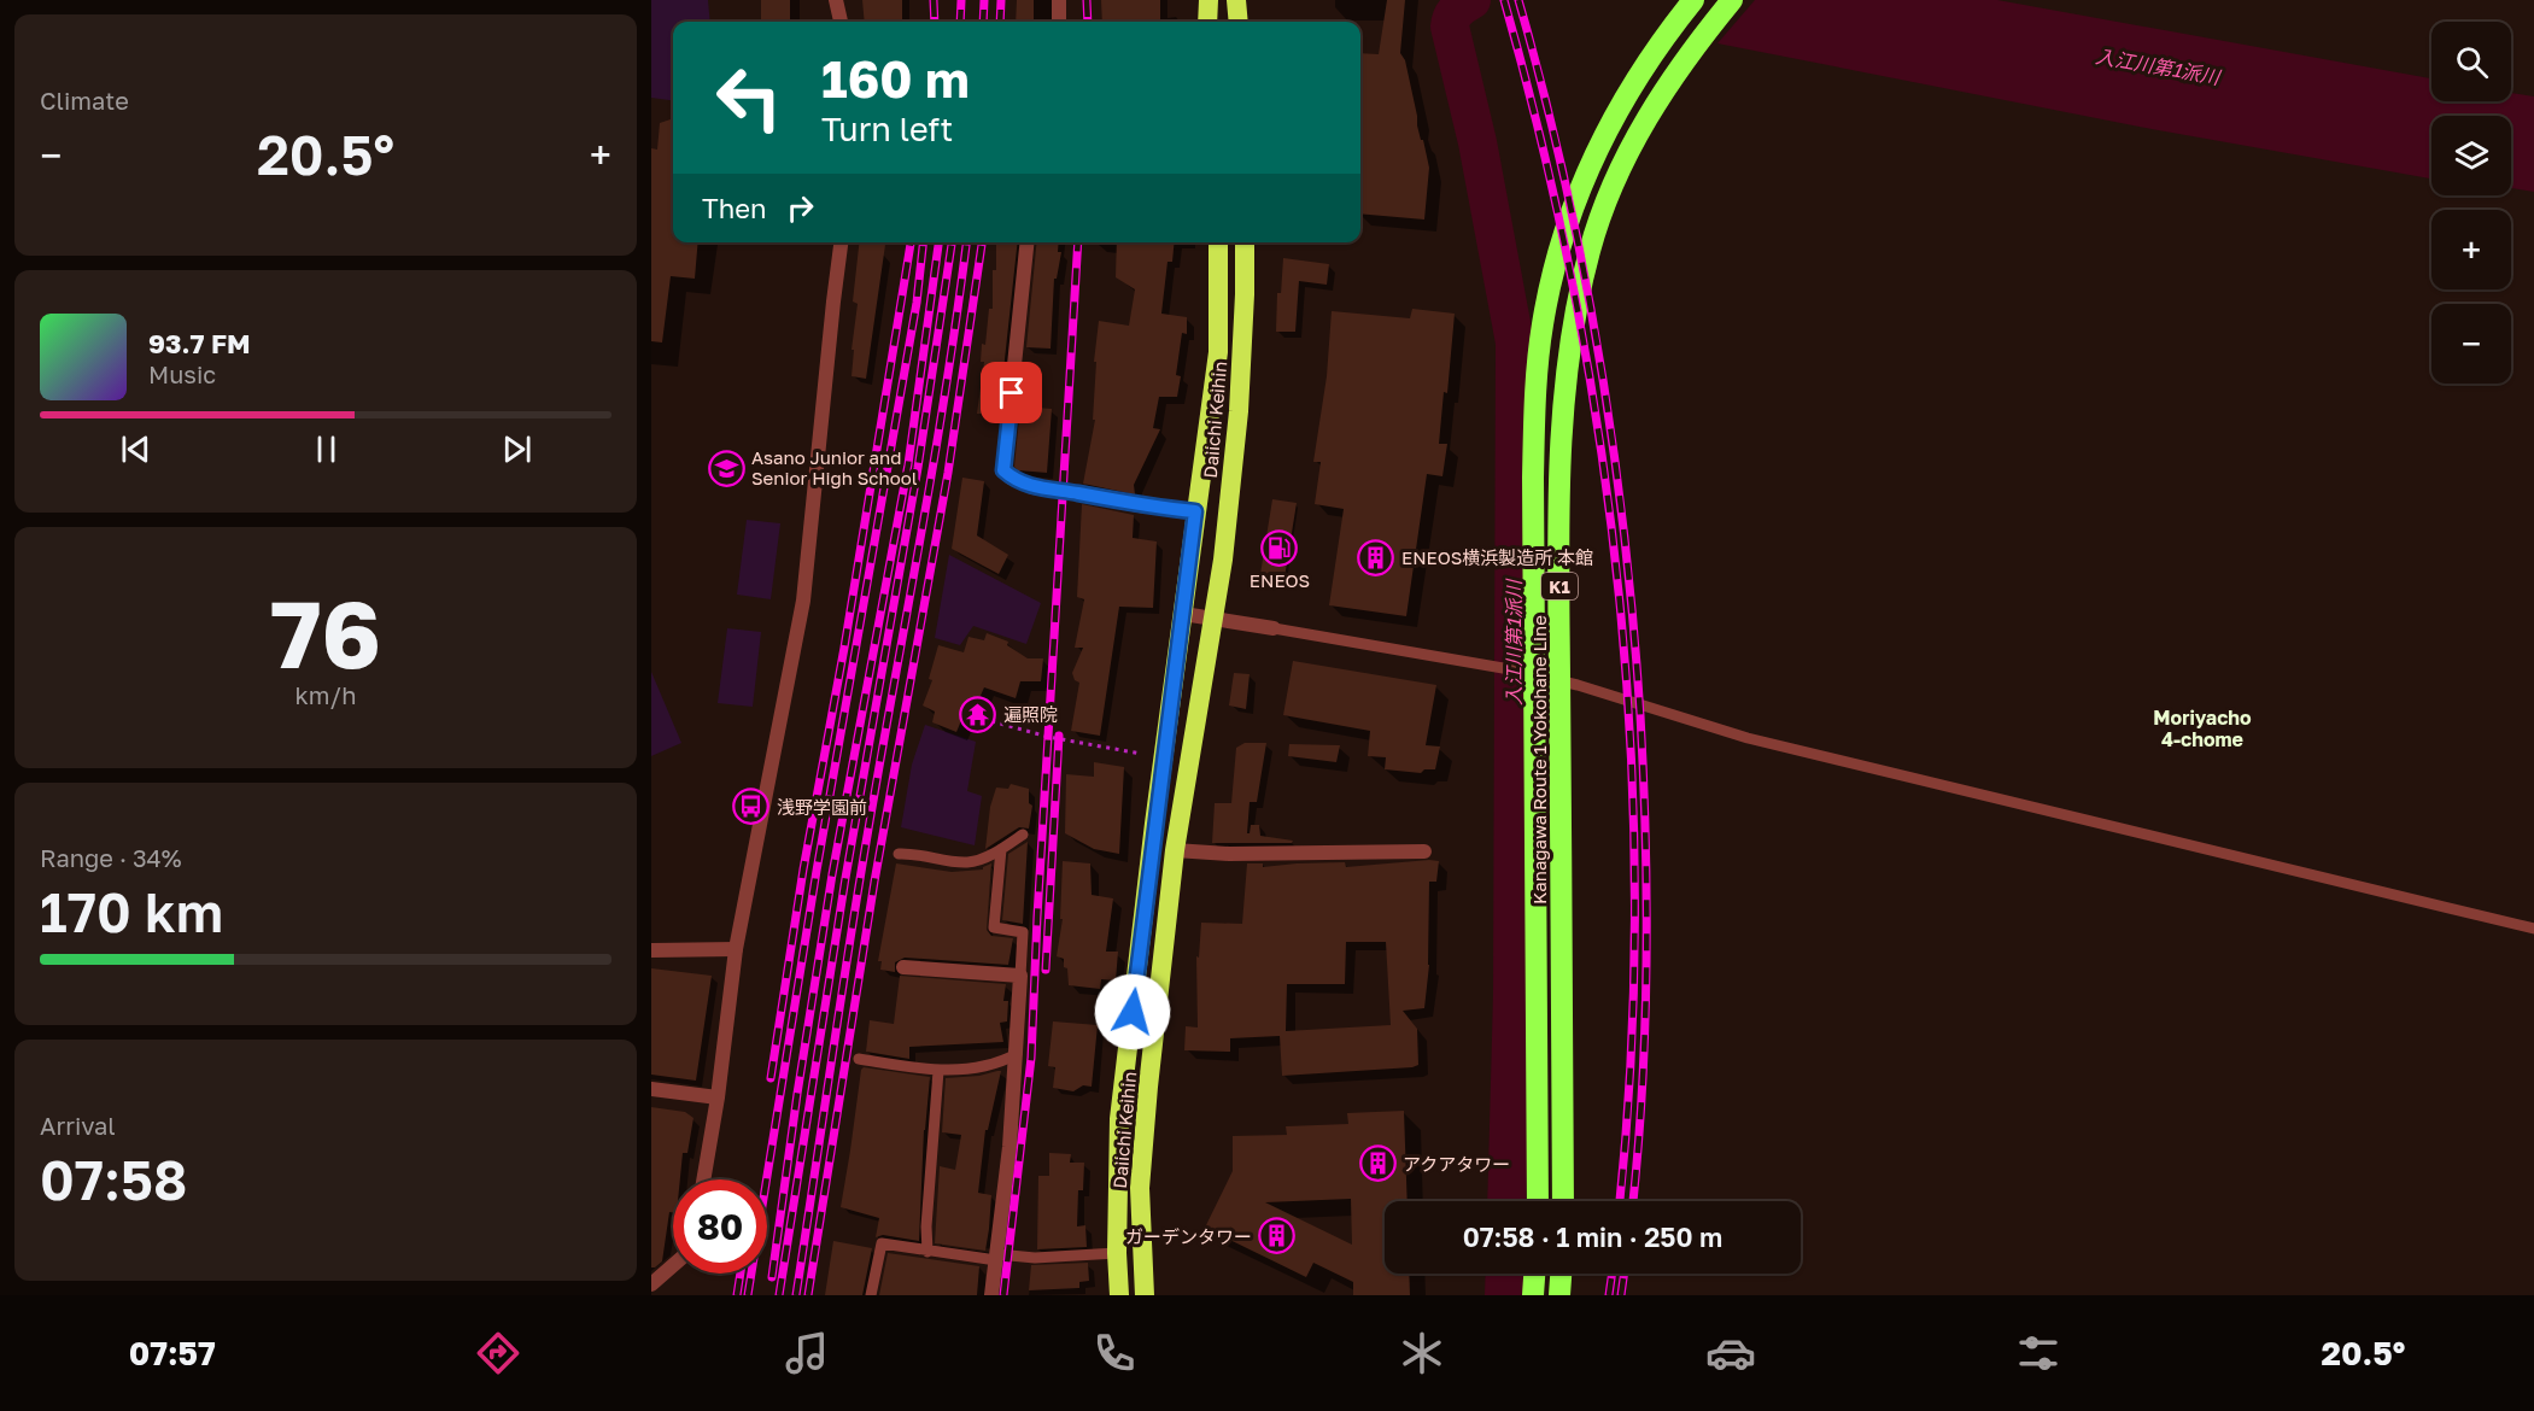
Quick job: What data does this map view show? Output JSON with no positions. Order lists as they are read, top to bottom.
{
  "streets": {
    "highway": ["Daiichi Keihin", "K1", "Kanagawa Route 1 Yokohane Line"]
  },
  "districts": ["Moriyacho 4-chome"],
  "water": ["入江川第1派川"],
  "places": {
    "school or university": ["Asano Junior and Senior High School"],
    "fuel station": ["ENEOS"],
    "building": ["ENEOS横浜製造所 本館", "アクアタワー", "ガーデンタワー"],
    "temple": ["遍照院"],
    "bus stop": ["浅野学園前"]
  },
  "page": {
    "tile": [
      "Climate",
      ["76", "km/h"],
      ["Range · 34%", "170 km"],
      ["Arrival", "07:58"]
    ],
    "map_buttons": ["+", "−"],
    "turn": ["160 m", "Turn left"],
    "heat": ["−", "20.5°", "+"],
    "then": "Then",
    "song": ["93.7 FM", "Music"],
    "limit": "80",
    "trip": "07:58 · 1 min · 250 m",
    "tabs": ["07:57", "20.5°"]
  }
}
